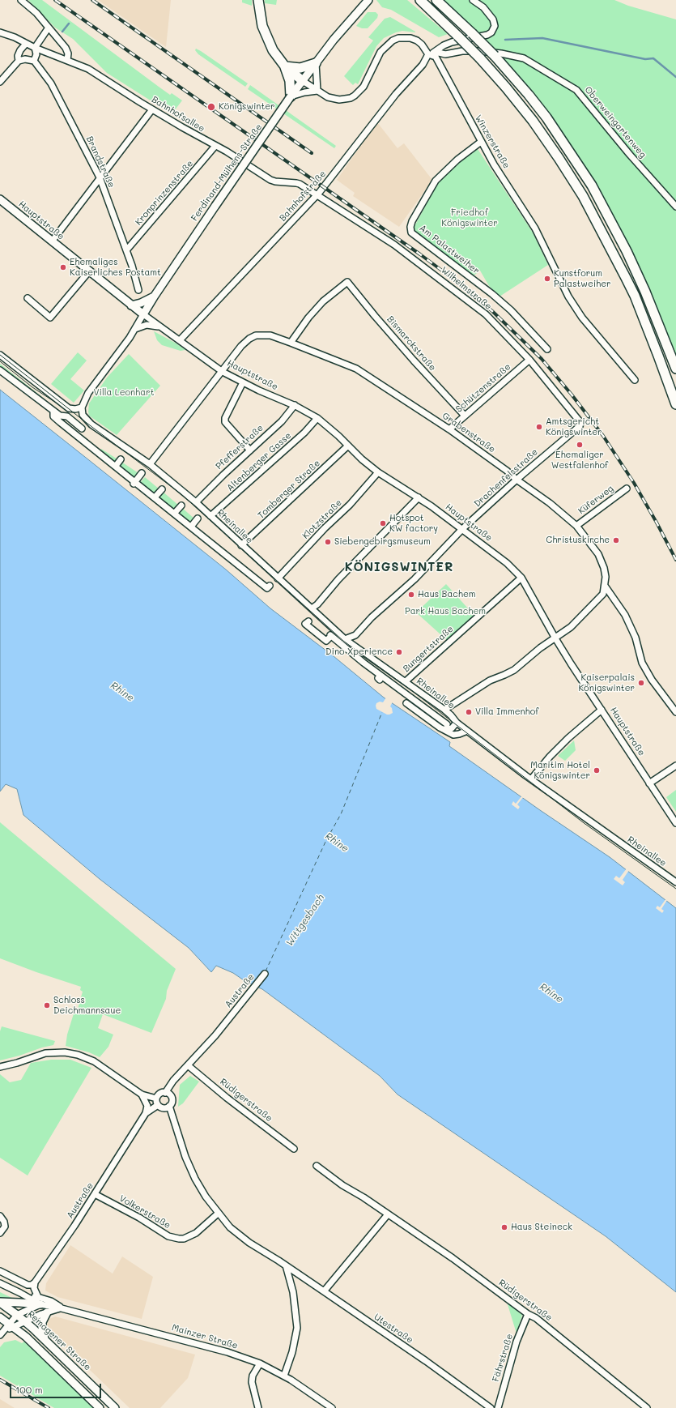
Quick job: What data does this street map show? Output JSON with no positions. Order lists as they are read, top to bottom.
{
  "streets": {
    "main road": ["Ferdinand-Mülhens-Straße", "Hauptstraße", "Remagener Straße"],
    "street": [
      "Bahnhofsallee",
      "Oberweingartenweg",
      "Winzerstraße",
      "Brandstraße",
      "Kronprinzenstraße",
      "Bahnhofstraße",
      "Am Palastweiher",
      "Wilhelmstraße",
      "Bismarckstraße",
      "Schützenstraße",
      "Grabenstraße",
      "Pfefferstraße",
      "Altenberger Gasse",
      "Drachenfelsstraße",
      "Tomberger Straße",
      "Küferweg",
      "Klotzstraße",
      "Rheinallee",
      "Bungertstraße",
      "Austraße",
      "Rüdigerstraße",
      "Volkerstraße",
      "Utestraße",
      "Mainzer Straße",
      "Fährstraße"
    ]
  },
  "crossings": [
    ["Bahnhofsallee", "Kronprinzenstraße"],
    ["Bahnhofsallee", "Bahnhofstraße"],
    ["Bahnhofsallee", "Wilhelmstraße"],
    ["Winzerstraße", "Ferdinand-Mülhens-Straße"],
    ["Winzerstraße", "Bahnhofstraße"],
    ["Winzerstraße", "Am Palastweiher"],
    ["Brandstraße", "Kronprinzenstraße"],
    ["Ferdinand-Mülhens-Straße", "Hauptstraße"],
    ["Bahnhofstraße", "Hauptstraße"],
    ["Bahnhofstraße", "Wilhelmstraße"],
    ["Hauptstraße", "Grabenstraße"],
    ["Hauptstraße", "Pfefferstraße"],
    ["Hauptstraße", "Altenberger Gasse"],
    ["Hauptstraße", "Drachenfelsstraße"],
    ["Hauptstraße", "Tomberger Straße"],
    ["Hauptstraße", "Klotzstraße"],
    ["Hauptstraße", "Bungertstraße"],
    ["Wilhelmstraße", "Schützenstraße"],
    ["Wilhelmstraße", "Drachenfelsstraße"],
    ["Bismarckstraße", "Schützenstraße"],
    ["Bismarckstraße", "Grabenstraße"],
    ["Schützenstraße", "Grabenstraße"],
    ["Grabenstraße", "Drachenfelsstraße"],
    ["Grabenstraße", "Küferweg"],
    ["Grabenstraße", "Rheinallee"],
    ["Pfefferstraße", "Rheinallee"],
    ["Altenberger Gasse", "Rheinallee"],
    ["Drachenfelsstraße", "Rheinallee"],
    ["Tomberger Straße", "Rheinallee"],
    ["Klotzstraße", "Rheinallee"],
    ["Rheinallee", "Bungertstraße"],
    ["Austraße", "Rüdigerstraße"],
    ["Austraße", "Volkerstraße"],
    ["Austraße", "Utestraße"],
    ["Rüdigerstraße", "Fährstraße"],
    ["Volkerstraße", "Utestraße"]
  ],
  "districts": ["KÖNIGSWINTER"],
  "water": ["Rhine", "Wittgesbach"],
  "parks": ["Friedhof Königswinter", "Villa Leonhart", "Park Haus Bachem"],
  "places": [
    "Königswinter",
    "Ehemaliges Kaiserliches Postamt",
    "Kunstforum Palastweiher",
    "Amtsgericht Königswinter",
    "Ehemaliger Westfalenhof",
    "Hotspot KW factory",
    "Christuskirche",
    "Siebengebirgsmuseum",
    "Haus Bachem",
    "Dino Xperience",
    "Kaiserpalais Königswinter",
    "Villa Immenhof",
    "Maritim Hotel Königswinter",
    "Schloss Deichmannsaue",
    "Haus Steineck"
  ],
  "scale_bar": "100 m"
}
